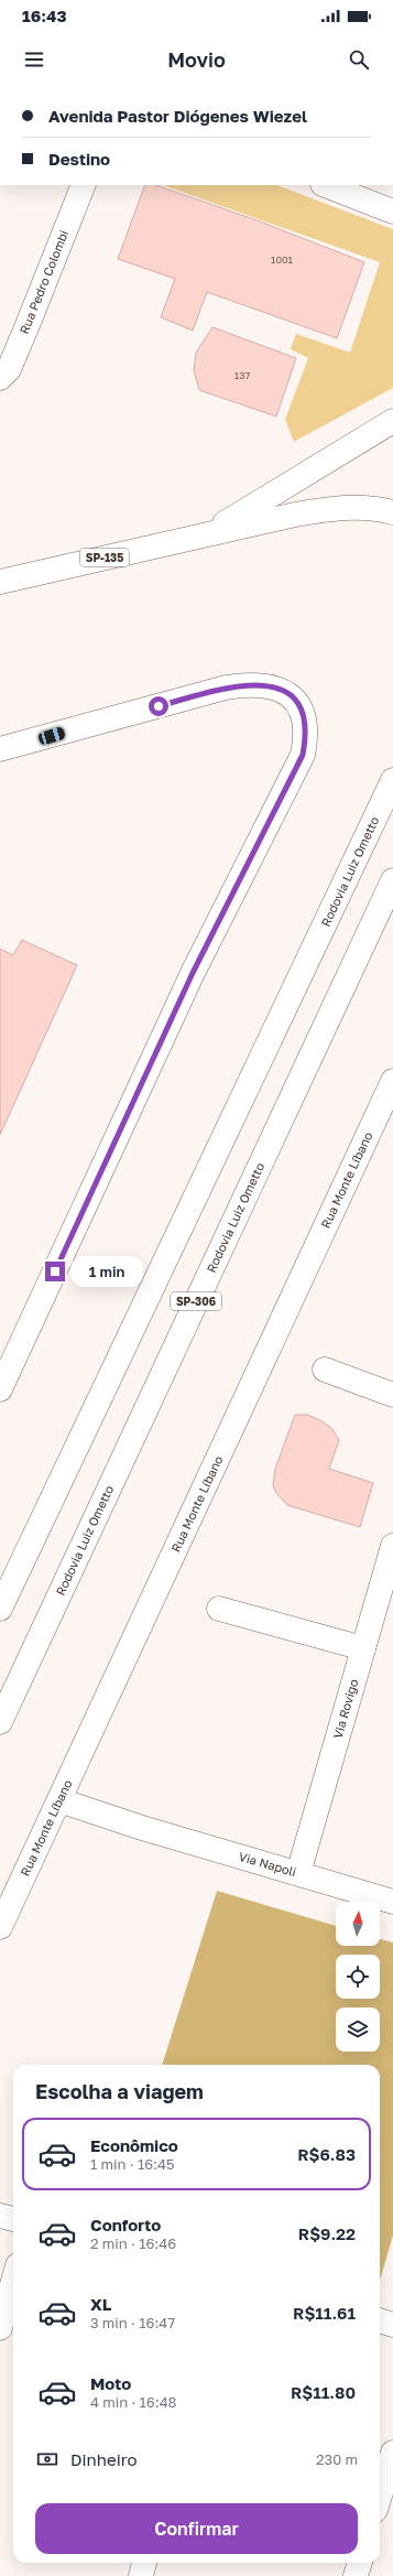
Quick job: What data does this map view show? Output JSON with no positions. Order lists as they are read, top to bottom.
{
  "streets": {
    "street": [
      "Rua Pedro Colombi",
      "SP-135",
      "Rodovia Luiz Ometto",
      "Rua Monte Líbano",
      "SP-306",
      "Via Rovigo",
      "Via Napoli"
    ]
  },
  "crossings": [
    ["Rua Monte Líbano", "Via Napoli"],
    ["Via Rovigo", "Via Napoli"]
  ],
  "house_numbers": ["1001", "137"],
  "north": "top",
  "page": {
    "status": "16:43",
    "header": "Movio",
    "banner": ["Avenida Pastor Diógenes Wiezel", "Destino"],
    "bubble": "1 min",
    "heading": "Escolha a viagem",
    "list": [
      {
        "name": "Econômico",
        "note": "1 min · 16:45",
        "value": "R$6.83"
      },
      {
        "name": "Conforto",
        "note": "2 min · 16:46",
        "value": "R$9.22"
      },
      {
        "name": "XL",
        "note": "3 min · 16:47",
        "value": "R$11.61"
      },
      {
        "name": "Moto",
        "note": "4 min · 16:48",
        "value": "R$11.80"
      }
    ],
    "pay": ["Dinheiro", "230 m"],
    "buttons": "Confirmar"
  }
}
